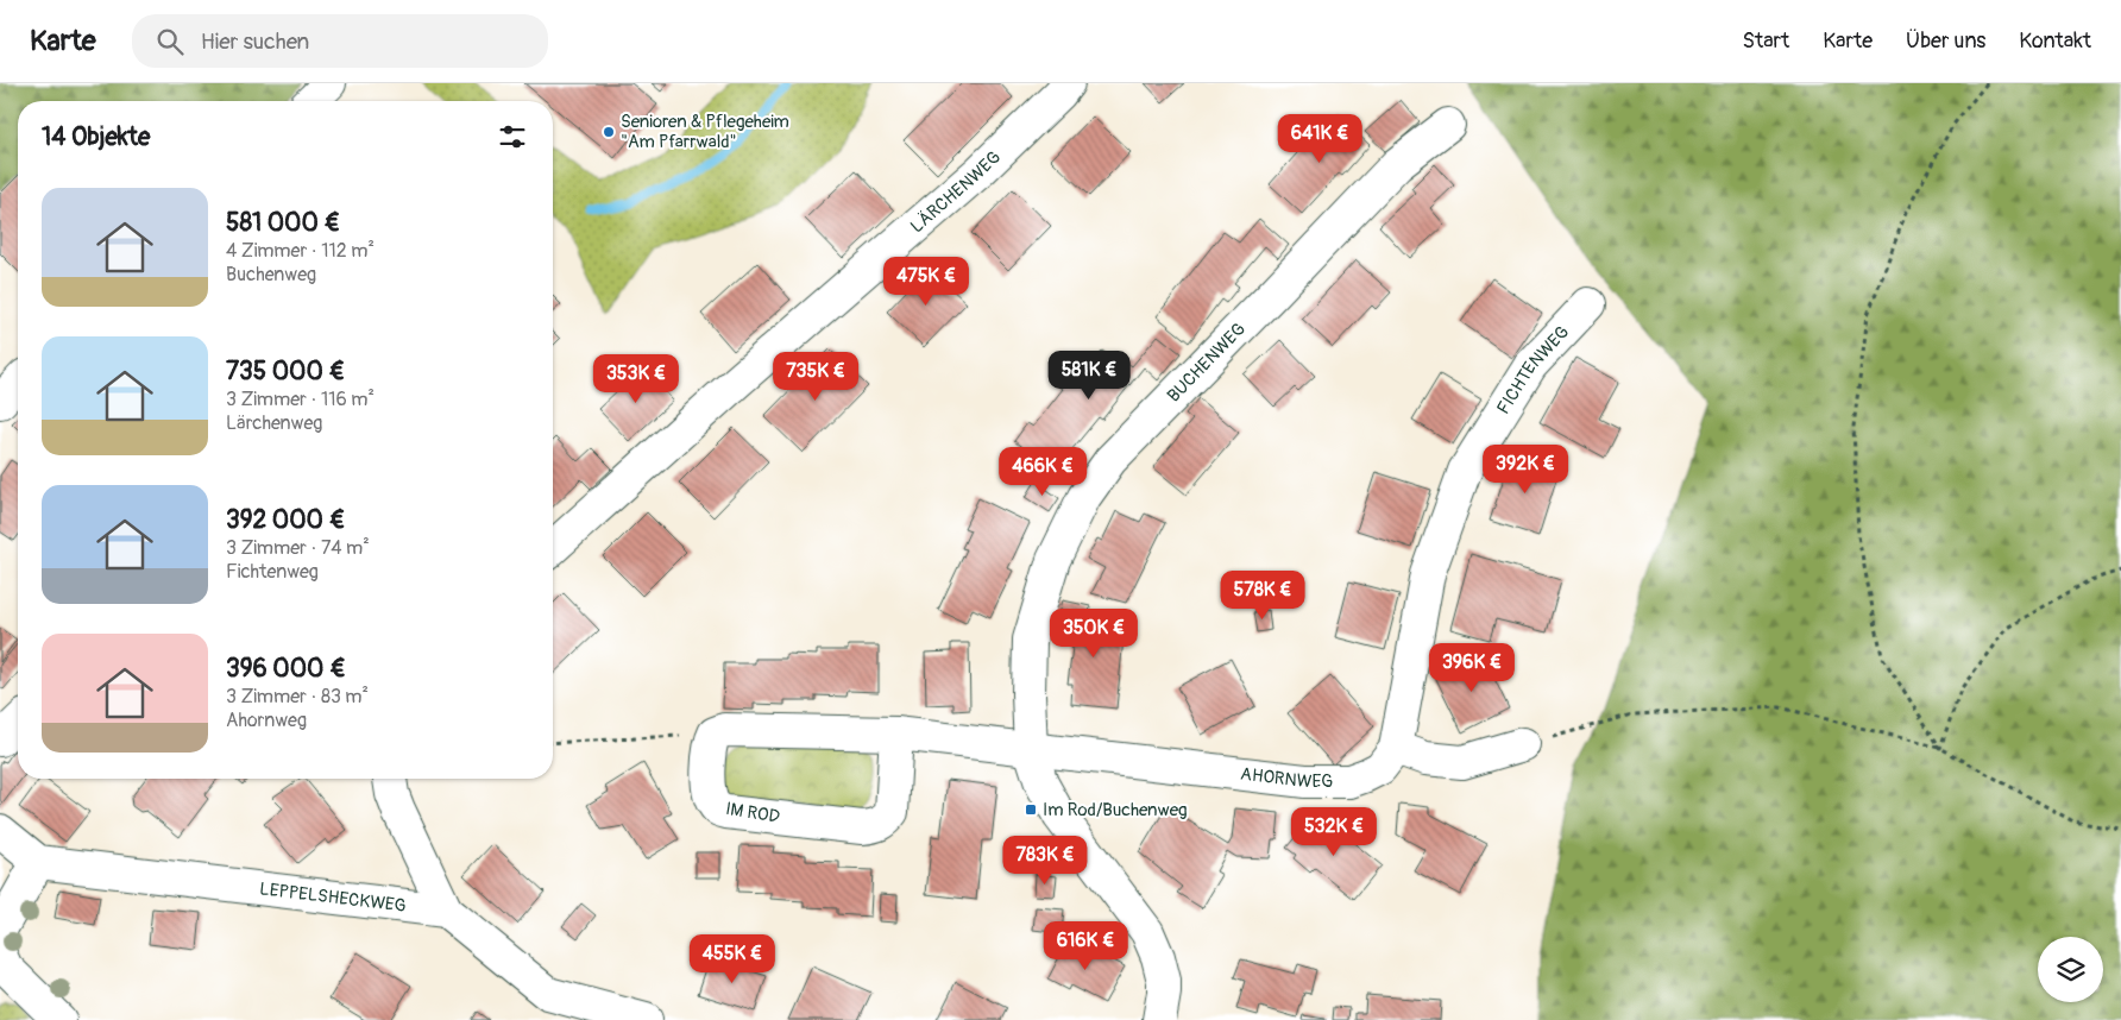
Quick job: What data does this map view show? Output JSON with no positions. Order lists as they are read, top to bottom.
{
  "streets": {
    "street": [
      "LÄRCHENWEG",
      "BUCHENWEG",
      "FICHTENWEG",
      "AHORNWEG",
      "IM ROD",
      "LEPPELSHECKWEG"
    ]
  },
  "crossings": [
    ["BUCHENWEG", "AHORNWEG"],
    ["FICHTENWEG", "AHORNWEG"]
  ],
  "places": {
    "other": ["Senioren & Pflegeheim \"Am Pfarrwald\""],
    "transit": ["Im Rod/Buchenweg"]
  },
  "page": {
    "header": "Karte",
    "search": "Hier suchen",
    "nav": [
      "Start",
      "Karte",
      "Über uns",
      "Kontakt"
    ],
    "heading": "14 Objekte",
    "price": [
      "641K €",
      "475K €",
      "581K €",
      "735K €",
      "353K €",
      "392K €",
      "466K €",
      "578K €",
      "350K €",
      "396K €",
      "532K €",
      "783K €",
      "616K €",
      "455K €"
    ],
    "list": [
      {
        "name": "581 000 €",
        "note": "4 Zimmer · 112 m² · Buchenweg"
      },
      {
        "name": "735 000 €",
        "note": "3 Zimmer · 116 m² · Lärchenweg"
      },
      {
        "name": "392 000 €",
        "note": "3 Zimmer · 74 m² · Fichtenweg"
      },
      {
        "name": "396 000 €",
        "note": "3 Zimmer · 83 m² · Ahornweg"
      }
    ]
  }
}
